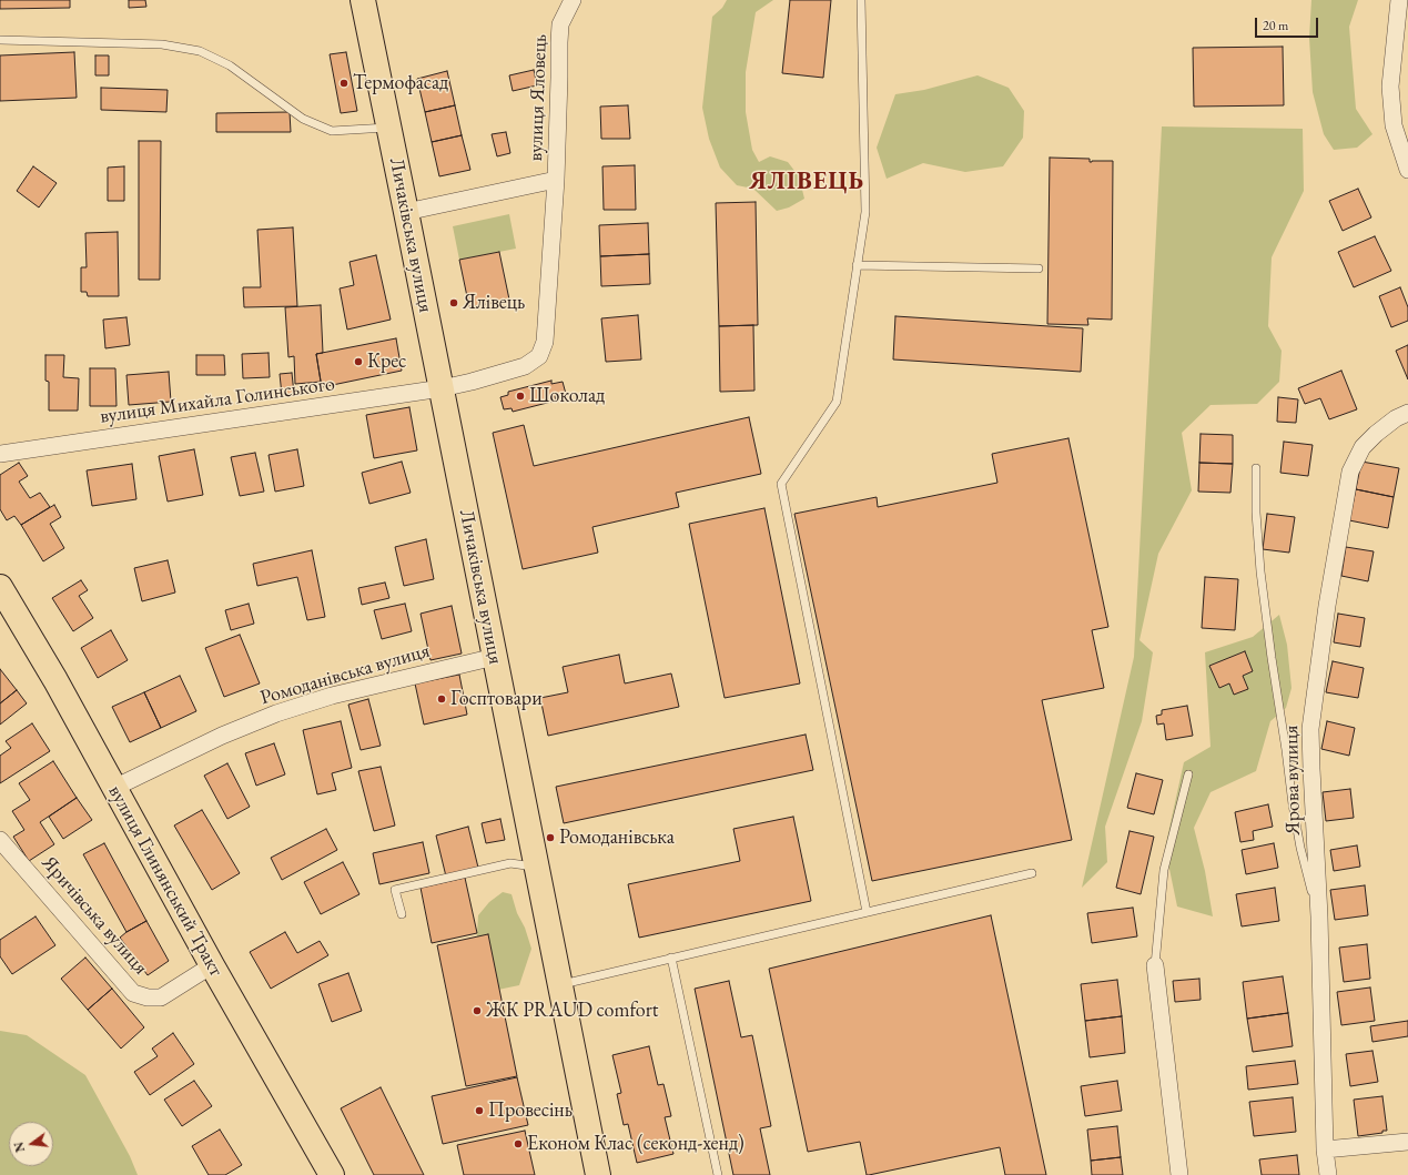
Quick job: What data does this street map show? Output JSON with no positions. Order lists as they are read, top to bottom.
{
  "streets": {
    "main road": ["Личаківська вулиця", "вулиця Глинянський Тракт"],
    "street": [
      "вулиця Яловець",
      "вулиця Михайла Голинського",
      "Ромоданівська вулиця",
      "Ярова вулиця",
      "Яричівська вулиця"
    ]
  },
  "crossings": [
    ["вулиця Яловець", "Личаківська вулиця"],
    ["вулиця Яловець", "вулиця Михайла Голинського"],
    ["Личаківська вулиця", "вулиця Михайла Голинського"],
    ["Личаківська вулиця", "Ромоданівська вулиця"],
    ["Ромоданівська вулиця", "вулиця Глинянський Тракт"],
    ["вулиця Глинянський Тракт", "Яричівська вулиця"]
  ],
  "districts": ["ЯЛІВЕЦЬ"],
  "places": [
    "Термофасад",
    "Ялівець",
    "Крес",
    "Шоколад",
    "Госптовари",
    "Ромоданівська",
    "ЖК PRAUD comfort",
    "Провесінь",
    "Економ Клас (секонд-хенд)"
  ],
  "scale_bar": "20 m",
  "north": "left"
}
